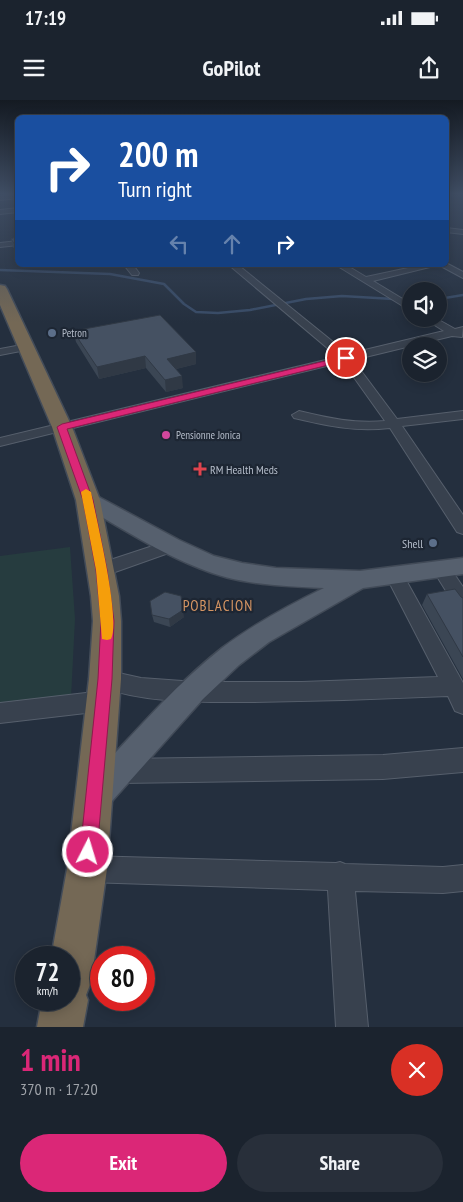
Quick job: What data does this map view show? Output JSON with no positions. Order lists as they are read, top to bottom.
{
  "districts": ["POBLACION"],
  "places": {
    "other": ["Petron", "Pensionne Jonica", "Shell"],
    "health": ["RM Health Meds"]
  },
  "page": {
    "status": "17:19",
    "header": "GoPilot",
    "turn": ["200 m", "Turn right"],
    "speed": "72 km/h",
    "limit": "80",
    "heading": ["1 min", "370 m · 17:20"],
    "buttons": ["Exit", "Share"]
  }
}
